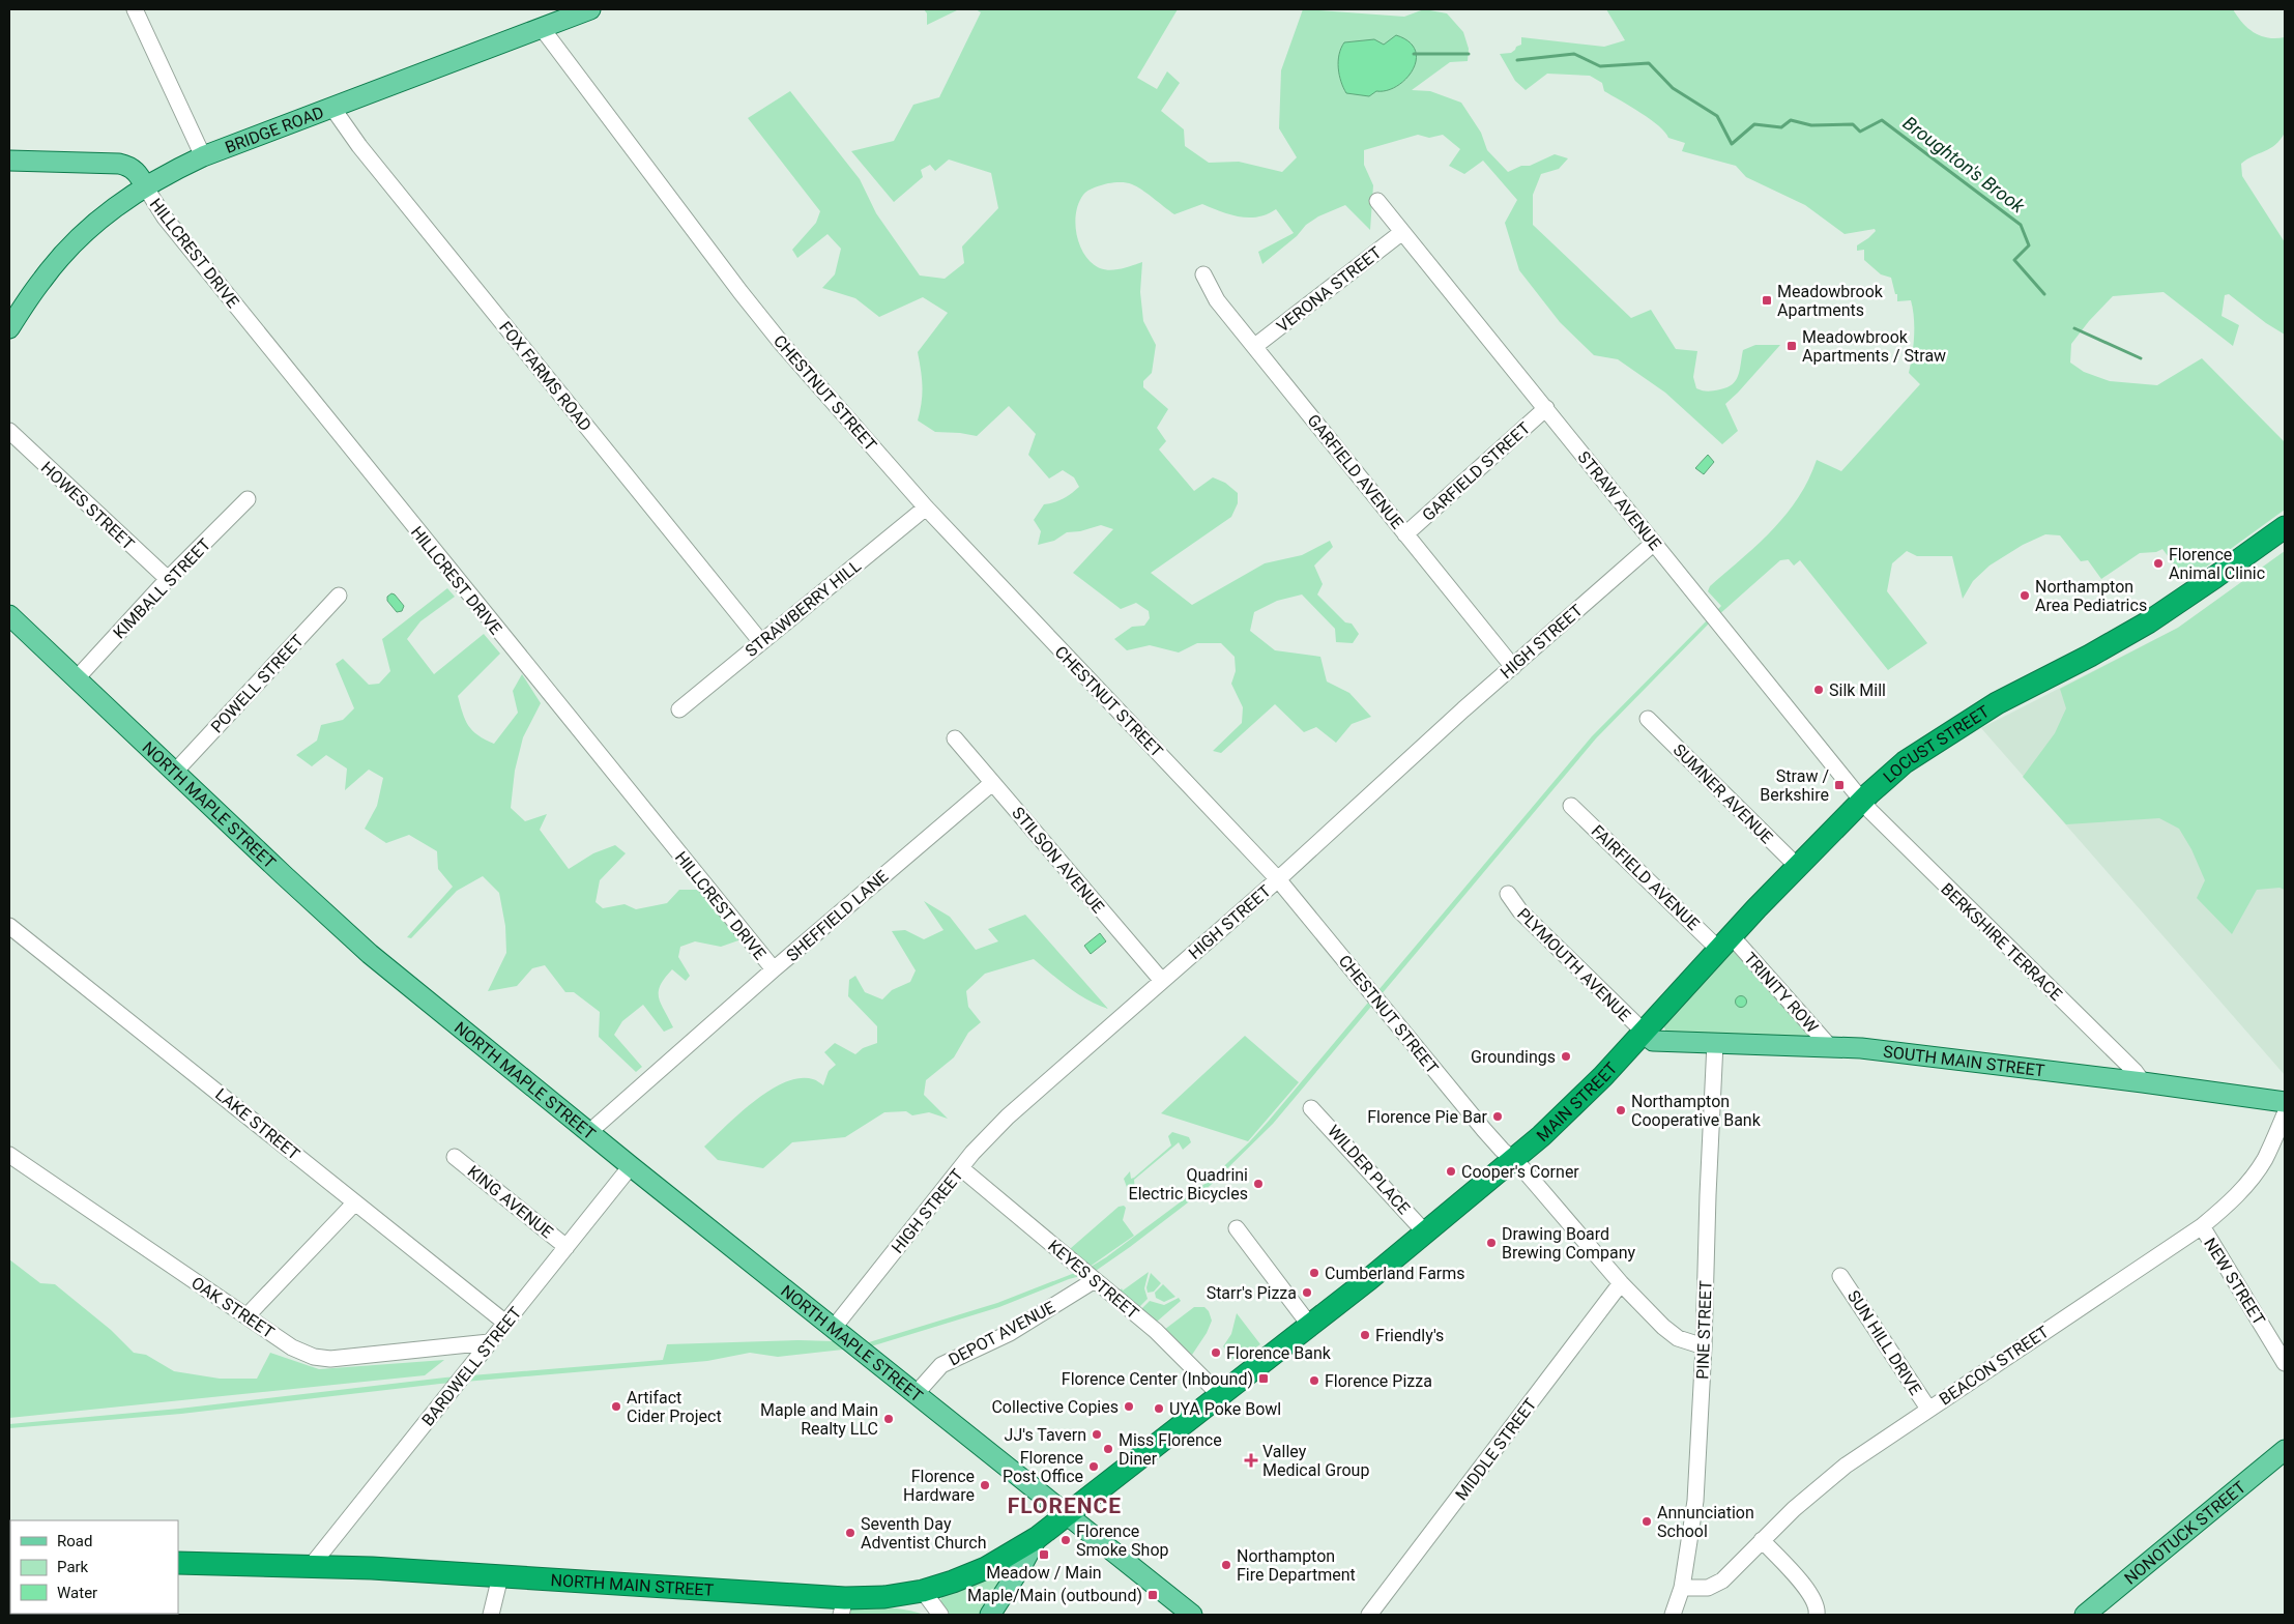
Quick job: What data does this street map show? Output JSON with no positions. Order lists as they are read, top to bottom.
{
  "streets": {
    "highway": ["LOCUST STREET", "MAIN STREET", "NORTH MAIN STREET"],
    "main road": [
      "BRIDGE ROAD",
      "NORTH MAPLE STREET",
      "SOUTH MAIN STREET",
      "NONOTUCK STREET"
    ],
    "street": [
      "HILLCREST DRIVE",
      "VERONA STREET",
      "FOX FARMS ROAD",
      "CHESTNUT STREET",
      "GARFIELD AVENUE",
      "GARFIELD STREET",
      "STRAW AVENUE",
      "HOWES STREET",
      "KIMBALL STREET",
      "STRAWBERRY HILL",
      "HIGH STREET",
      "POWELL STREET",
      "SUMNER AVENUE",
      "STILSON AVENUE",
      "FAIRFIELD AVENUE",
      "SHEFFIELD LANE",
      "BERKSHIRE TERRACE",
      "PLYMOUTH AVENUE",
      "TRINITY ROW",
      "LAKE STREET",
      "WILDER PLACE",
      "KING AVENUE",
      "KEYES STREET",
      "NEW STREET",
      "OAK STREET",
      "PINE STREET",
      "DEPOT AVENUE",
      "SUN HILL DRIVE",
      "BEACON STREET",
      "BARDWELL STREET",
      "MIDDLE STREET"
    ]
  },
  "crossings": [
    ["BRIDGE ROAD", "HILLCREST DRIVE"],
    ["BRIDGE ROAD", "FOX FARMS ROAD"],
    ["BRIDGE ROAD", "CHESTNUT STREET"],
    ["HILLCREST DRIVE", "SHEFFIELD LANE"],
    ["VERONA STREET", "GARFIELD AVENUE"],
    ["VERONA STREET", "STRAW AVENUE"],
    ["FOX FARMS ROAD", "STRAWBERRY HILL"],
    ["CHESTNUT STREET", "STRAWBERRY HILL"],
    ["CHESTNUT STREET", "HIGH STREET"],
    ["CHESTNUT STREET", "MAIN STREET"],
    ["CHESTNUT STREET", "PINE STREET"],
    ["CHESTNUT STREET", "MIDDLE STREET"],
    ["GARFIELD AVENUE", "GARFIELD STREET"],
    ["GARFIELD AVENUE", "HIGH STREET"],
    ["GARFIELD STREET", "STRAW AVENUE"],
    ["STRAW AVENUE", "HIGH STREET"],
    ["STRAW AVENUE", "LOCUST STREET"],
    ["STRAW AVENUE", "BERKSHIRE TERRACE"],
    ["HOWES STREET", "KIMBALL STREET"],
    ["KIMBALL STREET", "NORTH MAPLE STREET"],
    ["HIGH STREET", "NORTH MAPLE STREET"],
    ["HIGH STREET", "STILSON AVENUE"],
    ["HIGH STREET", "KEYES STREET"],
    ["POWELL STREET", "NORTH MAPLE STREET"],
    ["LOCUST STREET", "SUMNER AVENUE"],
    ["LOCUST STREET", "FAIRFIELD AVENUE"],
    ["LOCUST STREET", "BERKSHIRE TERRACE"],
    ["LOCUST STREET", "PLYMOUTH AVENUE"],
    ["LOCUST STREET", "TRINITY ROW"],
    ["LOCUST STREET", "SOUTH MAIN STREET"],
    ["LOCUST STREET", "MAIN STREET"],
    ["NORTH MAPLE STREET", "SHEFFIELD LANE"],
    ["NORTH MAPLE STREET", "MAIN STREET"],
    ["NORTH MAPLE STREET", "DEPOT AVENUE"],
    ["NORTH MAPLE STREET", "BARDWELL STREET"],
    ["NORTH MAPLE STREET", "NORTH MAIN STREET"],
    ["STILSON AVENUE", "SHEFFIELD LANE"],
    ["FAIRFIELD AVENUE", "TRINITY ROW"],
    ["BERKSHIRE TERRACE", "SOUTH MAIN STREET"],
    ["PLYMOUTH AVENUE", "SOUTH MAIN STREET"],
    ["PLYMOUTH AVENUE", "MAIN STREET"],
    ["TRINITY ROW", "SOUTH MAIN STREET"],
    ["SOUTH MAIN STREET", "MAIN STREET"],
    ["SOUTH MAIN STREET", "PINE STREET"],
    ["MAIN STREET", "WILDER PLACE"],
    ["MAIN STREET", "KEYES STREET"],
    ["MAIN STREET", "NORTH MAIN STREET"],
    ["LAKE STREET", "BARDWELL STREET"],
    ["KING AVENUE", "BARDWELL STREET"],
    ["KEYES STREET", "DEPOT AVENUE"],
    ["NEW STREET", "BEACON STREET"],
    ["OAK STREET", "BARDWELL STREET"],
    ["PINE STREET", "BEACON STREET"],
    ["SUN HILL DRIVE", "BEACON STREET"],
    ["BARDWELL STREET", "NORTH MAIN STREET"]
  ],
  "districts": ["FLORENCE"],
  "water": ["Broughton's Brook"],
  "places": {
    "transit": [
      "Meadowbrook Apartments",
      "Meadowbrook Apartments / Straw",
      "Straw / Berkshire",
      "Florence Center (Inbound)",
      "Meadow / Main",
      "Maple/Main (outbound)"
    ],
    "other": [
      "Florence Animal Clinic",
      "Northampton Area Pediatrics",
      "Silk Mill",
      "Groundings",
      "Northampton Cooperative Bank",
      "Florence Pie Bar",
      "Cooper's Corner",
      "Quadrini Electric Bicycles",
      "Drawing Board Brewing Company",
      "Cumberland Farms",
      "Starr's Pizza",
      "Friendly's",
      "Florence Bank",
      "Florence Pizza",
      "Artifact Cider Project",
      "Collective Copies",
      "UYA Poke Bowl",
      "Maple and Main Realty LLC",
      "JJ's Tavern",
      "Miss Florence Diner",
      "Florence Post Office",
      "Florence Hardware",
      "Annunciation School",
      "Seventh Day Adventist Church",
      "Florence Smoke Shop",
      "Northampton Fire Department"
    ],
    "health": ["Valley Medical Group"]
  },
  "legend": ["Road", "Park", "Water"]
}
